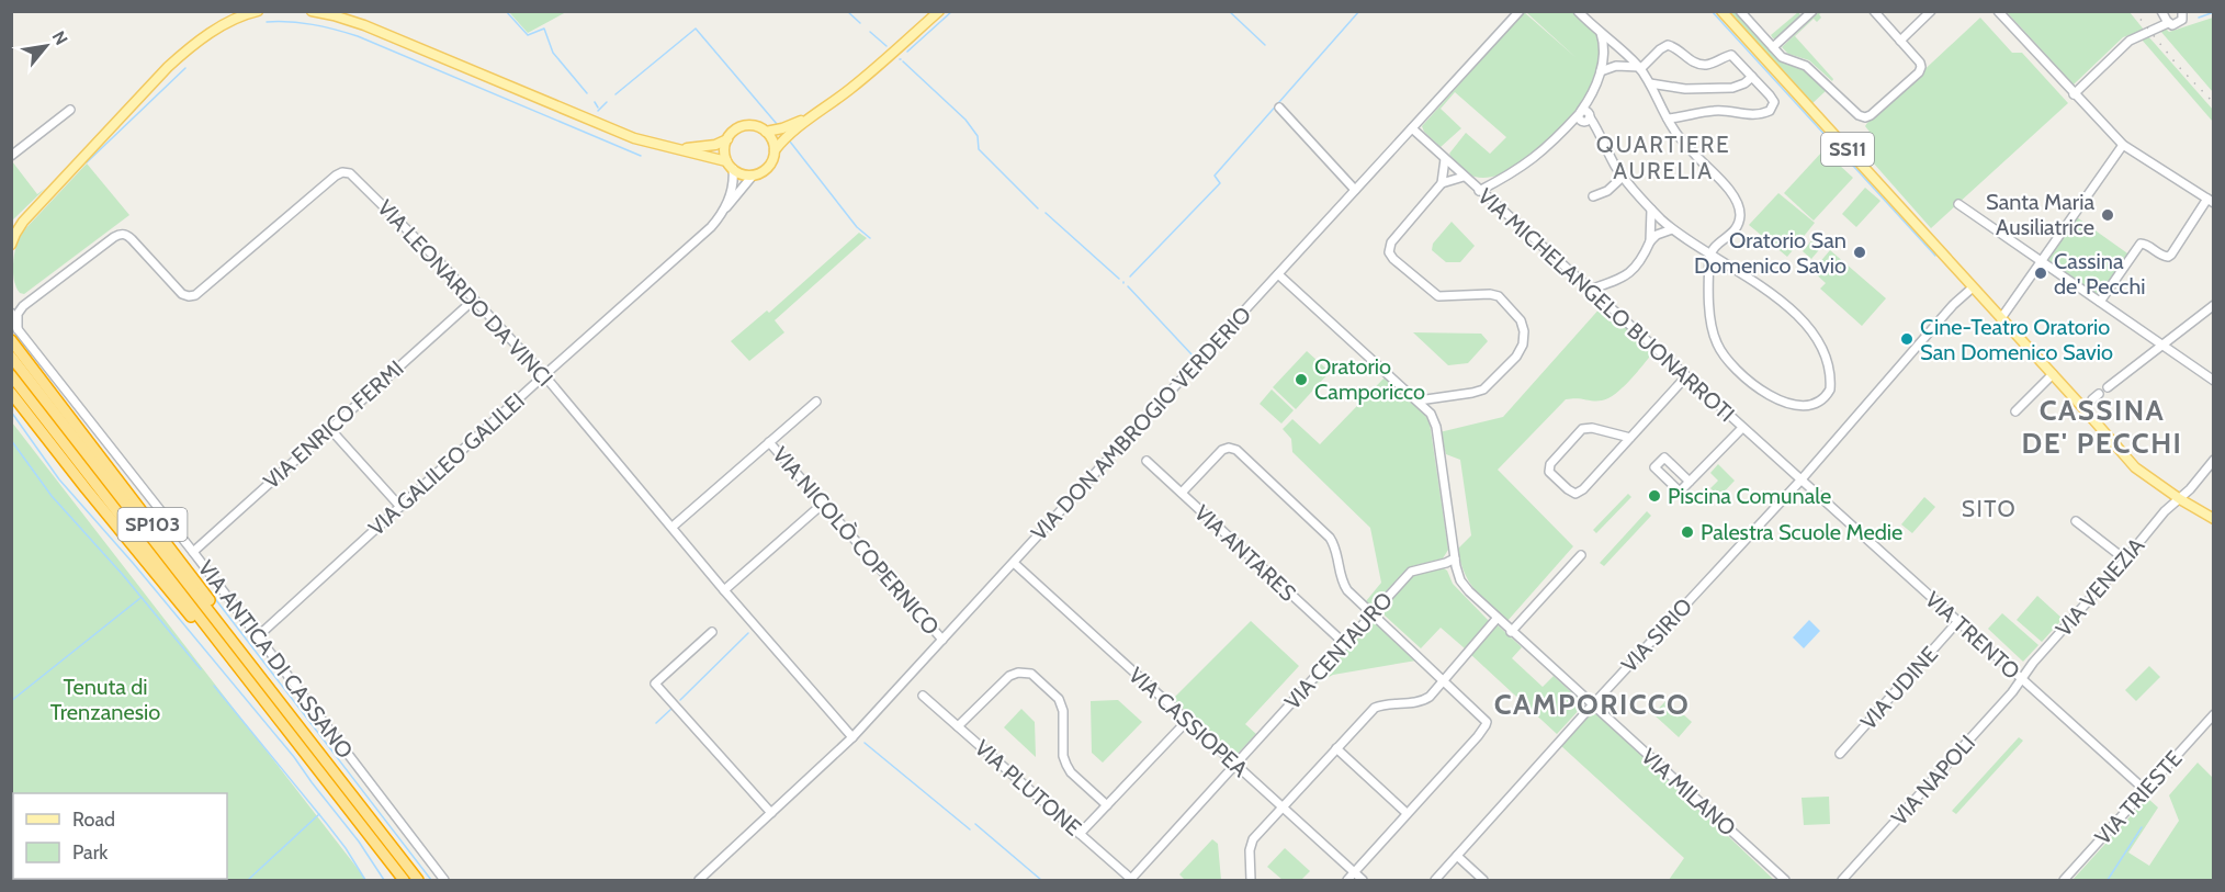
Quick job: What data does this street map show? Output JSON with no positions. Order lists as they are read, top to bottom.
{
  "streets": {
    "highway": ["SP103"],
    "main road": ["SS11"],
    "street": [
      "VIA LEONARDO DA VINCI",
      "VIA MICHELANGELO BUONARROTI",
      "VIA DON AMBROGIO VERDERIO",
      "VIA ENRICO FERMI",
      "VIA GALILEO GALILEI",
      "VIA NICOLÒ COPERNICO",
      "VIA ANTARES",
      "VIA VENEZIA",
      "VIA SIRIO",
      "VIA TRENTO",
      "VIA CENTAURO",
      "VIA ANTICA DI CASSANO",
      "VIA UDINE",
      "VIA CASSIOPEA",
      "VIA NAPOLI",
      "VIA PLUTONE",
      "VIA MILANO",
      "VIA TRIESTE"
    ]
  },
  "crossings": [
    ["SS11", "VIA VENEZIA"],
    ["SS11", "VIA SIRIO"],
    ["VIA LEONARDO DA VINCI", "VIA DON AMBROGIO VERDERIO"],
    ["VIA LEONARDO DA VINCI", "VIA ENRICO FERMI"],
    ["VIA LEONARDO DA VINCI", "VIA GALILEO GALILEI"],
    ["VIA LEONARDO DA VINCI", "VIA NICOLÒ COPERNICO"],
    ["VIA MICHELANGELO BUONARROTI", "VIA DON AMBROGIO VERDERIO"],
    ["VIA MICHELANGELO BUONARROTI", "VIA SIRIO"],
    ["VIA MICHELANGELO BUONARROTI", "VIA TRENTO"],
    ["VIA DON AMBROGIO VERDERIO", "VIA NICOLÒ COPERNICO"],
    ["VIA DON AMBROGIO VERDERIO", "VIA CASSIOPEA"],
    ["VIA DON AMBROGIO VERDERIO", "VIA MILANO"],
    ["VIA ENRICO FERMI", "VIA ANTICA DI CASSANO"],
    ["VIA GALILEO GALILEI", "VIA ANTICA DI CASSANO"],
    ["VIA ANTARES", "VIA CENTAURO"],
    ["VIA VENEZIA", "VIA TRENTO"],
    ["VIA VENEZIA", "VIA NAPOLI"],
    ["VIA SIRIO", "VIA TRENTO"],
    ["VIA SIRIO", "VIA MILANO"],
    ["VIA TRENTO", "VIA UDINE"],
    ["VIA TRENTO", "VIA NAPOLI"],
    ["VIA TRENTO", "VIA TRIESTE"],
    ["VIA CENTAURO", "VIA CASSIOPEA"],
    ["VIA CENTAURO", "VIA PLUTONE"],
    ["VIA CENTAURO", "VIA MILANO"]
  ],
  "districts": [
    "QUARTIERE AURELIA",
    "CASSINA DE' PECCHI",
    "SITO",
    "CAMPORICCO"
  ],
  "parks": ["Tenuta di Trenzanesio"],
  "places": [
    "Santa Maria Ausiliatrice",
    "Oratorio San Domenico Savio",
    "Cassina de' Pecchi",
    "Cine-Teatro Oratorio San Domenico Savio",
    "Oratorio Camporicco",
    "Piscina Comunale",
    "Palestra Scuole Medie"
  ],
  "legend": ["Road", "Park"],
  "north": "top right"
}
